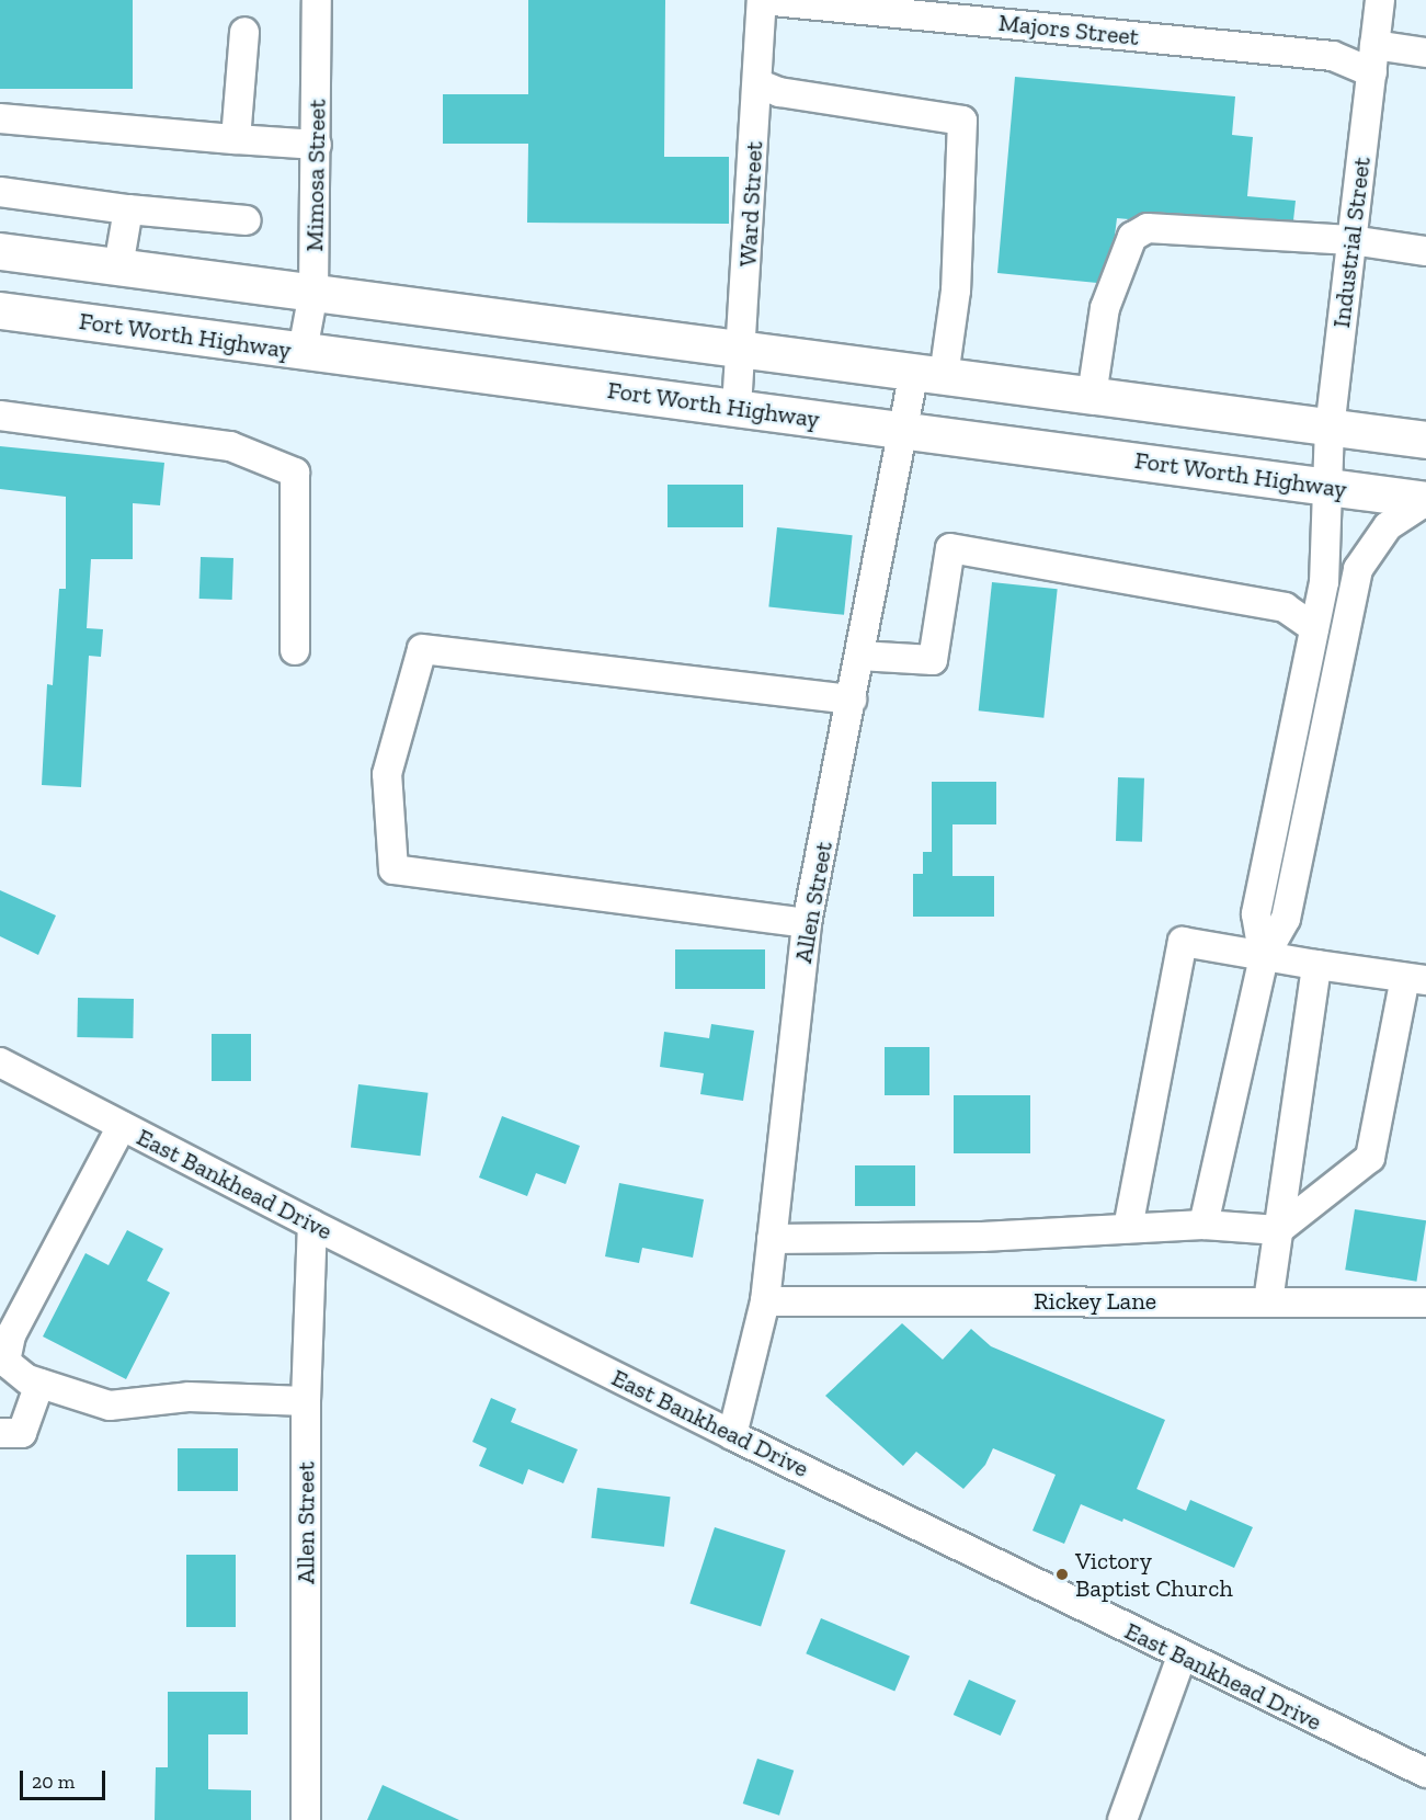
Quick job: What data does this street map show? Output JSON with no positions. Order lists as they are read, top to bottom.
{
  "streets": {
    "main road": ["Fort Worth Highway"],
    "street": [
      "Majors Street",
      "Mimosa Street",
      "Ward Street",
      "Industrial Street",
      "Allen Street",
      "East Bankhead Drive",
      "Rickey Lane"
    ]
  },
  "crossings": [
    ["Majors Street", "Ward Street"],
    ["Majors Street", "Industrial Street"],
    ["Mimosa Street", "Fort Worth Highway"],
    ["Ward Street", "Fort Worth Highway"],
    ["Ward Street", "Allen Street"],
    ["Industrial Street", "Fort Worth Highway"],
    ["Fort Worth Highway", "Allen Street"],
    ["Allen Street", "East Bankhead Drive"],
    ["Allen Street", "Rickey Lane"]
  ],
  "places": ["Victory Baptist Church"],
  "scale_bar": "20 m"
}
